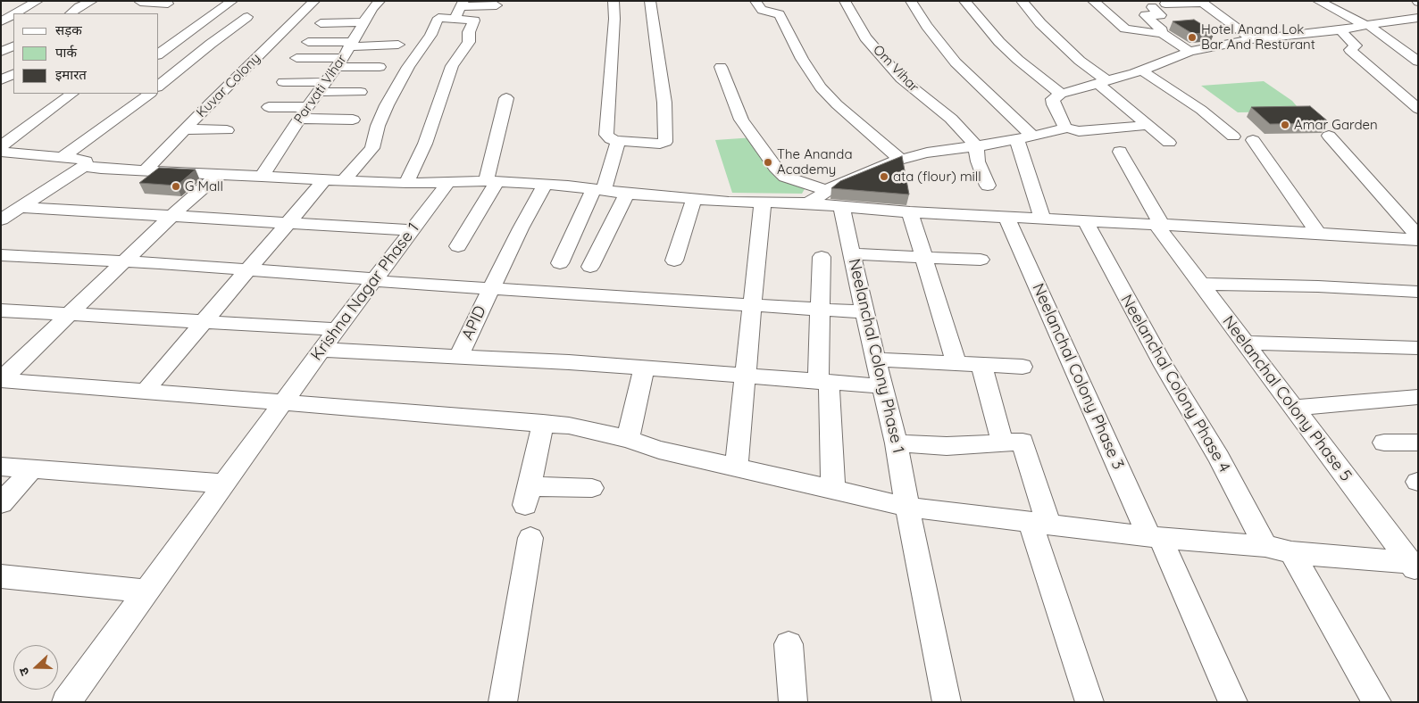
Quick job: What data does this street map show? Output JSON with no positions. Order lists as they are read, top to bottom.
{
  "streets": {
    "street": [
      "Om Vihar",
      "Kuvar Colony",
      "Parvati Vihar",
      "Krishna Nagar Phase 1",
      "APID",
      "Neelanchal Colony Phase 1",
      "Neelanchal Colony Phase 3",
      "Neelanchal Colony Phase 4",
      "Neelanchal Colony Phase 5"
    ]
  },
  "places": [
    "Hotel Anand Lok Bar And Resturant",
    "Amar Garden",
    "The Ananda Academy",
    "ata (flour) mill",
    "G Mall"
  ],
  "legend": ["सड़क", "पार्क", "इमारत"],
  "north": "left"
}
